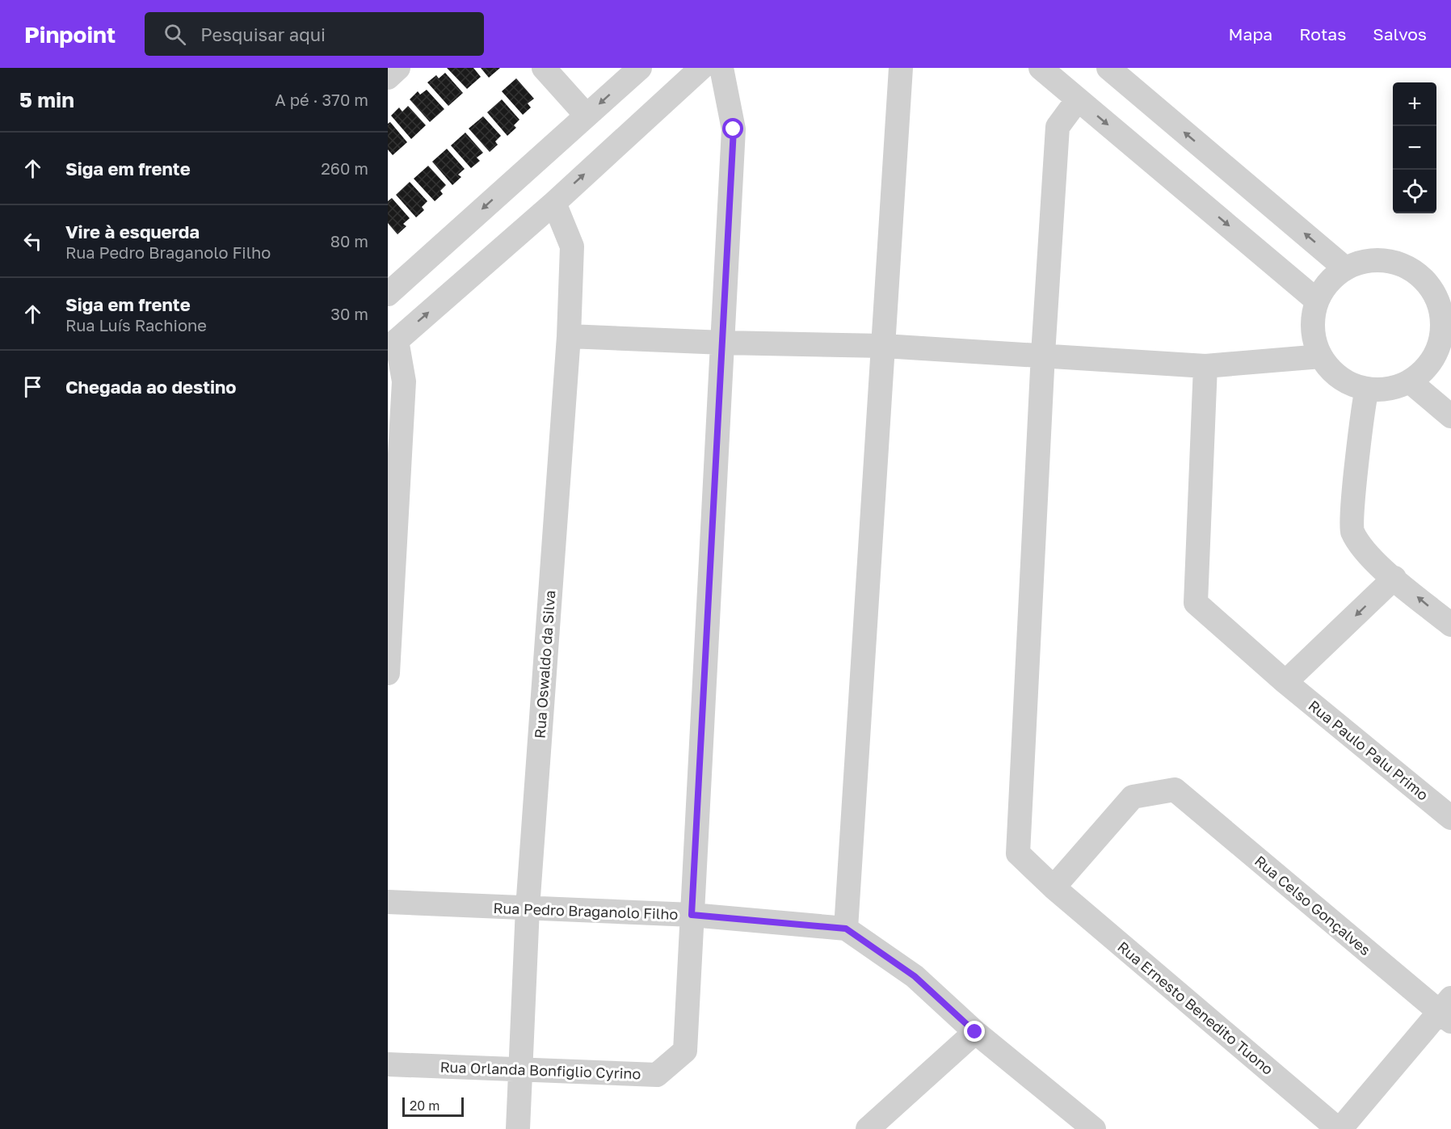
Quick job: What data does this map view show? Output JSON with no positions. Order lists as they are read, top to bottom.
{
  "streets": {
    "street": [
      "Rua Oswaldo da Silva",
      "Rua Paulo Palu Primo",
      "Rua Celso Gonçalves",
      "Rua Pedro Braganolo Filho",
      "Rua Ernesto Benedito Tuono",
      "Rua Orlanda Bonfiglio Cyrino"
    ]
  },
  "crossings": [
    ["Rua Oswaldo da Silva", "Rua Pedro Braganolo Filho"],
    ["Rua Oswaldo da Silva", "Rua Orlanda Bonfiglio Cyrino"],
    ["Rua Celso Gonçalves", "Rua Ernesto Benedito Tuono"],
    ["Rua Pedro Braganolo Filho", "Rua Orlanda Bonfiglio Cyrino"]
  ],
  "scale_bar": "20 m",
  "page": {
    "header": "Pinpoint",
    "search": "Pesquisar aqui",
    "nav": ["Mapa", "Rotas", "Salvos"],
    "heading": ["5 min", "A pé · 370 m"],
    "map_buttons": ["+", "−"],
    "list": [
      ["Siga em frente", "260 m"],
      ["Vire à esquerda", "Rua Pedro Braganolo Filho", "80 m"],
      ["Siga em frente", "Rua Luís Rachione", "30 m"],
      "Chegada ao destino"
    ],
    "scale": "20 m"
  }
}
